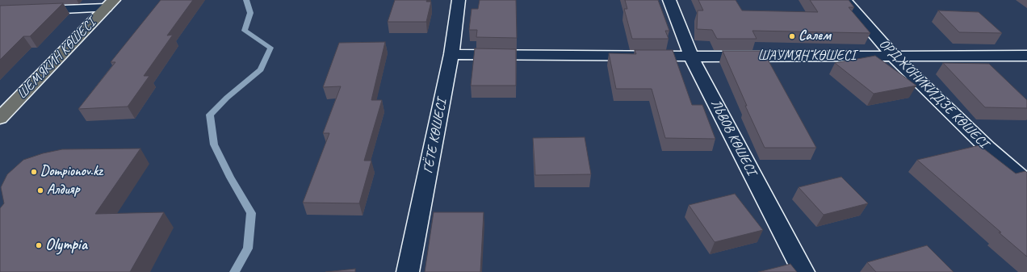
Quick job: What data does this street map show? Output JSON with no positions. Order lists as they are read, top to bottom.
{
  "streets": {
    "main road": ["ШЕМЯКИН КӨШЕСІ"],
    "street": [
      "ШАУМЯН КӨШЕСІ",
      "ОРДЖОНИКИДЗЕ КӨШЕСІ",
      "ГЁТЕ КӨШЕСІ",
      "ЛЬВОВ КӨШЕСІ"
    ]
  },
  "crossings": [
    ["ШАУМЯН КӨШЕСІ", "ОРДЖОНИКИДЗЕ КӨШЕСІ"],
    ["ШАУМЯН КӨШЕСІ", "ГЁТЕ КӨШЕСІ"],
    ["ШАУМЯН КӨШЕСІ", "ЛЬВОВ КӨШЕСІ"]
  ],
  "places": [
    "Салем",
    "Dompionov.kz",
    "Алдияр",
    "Olympia"
  ]
}
